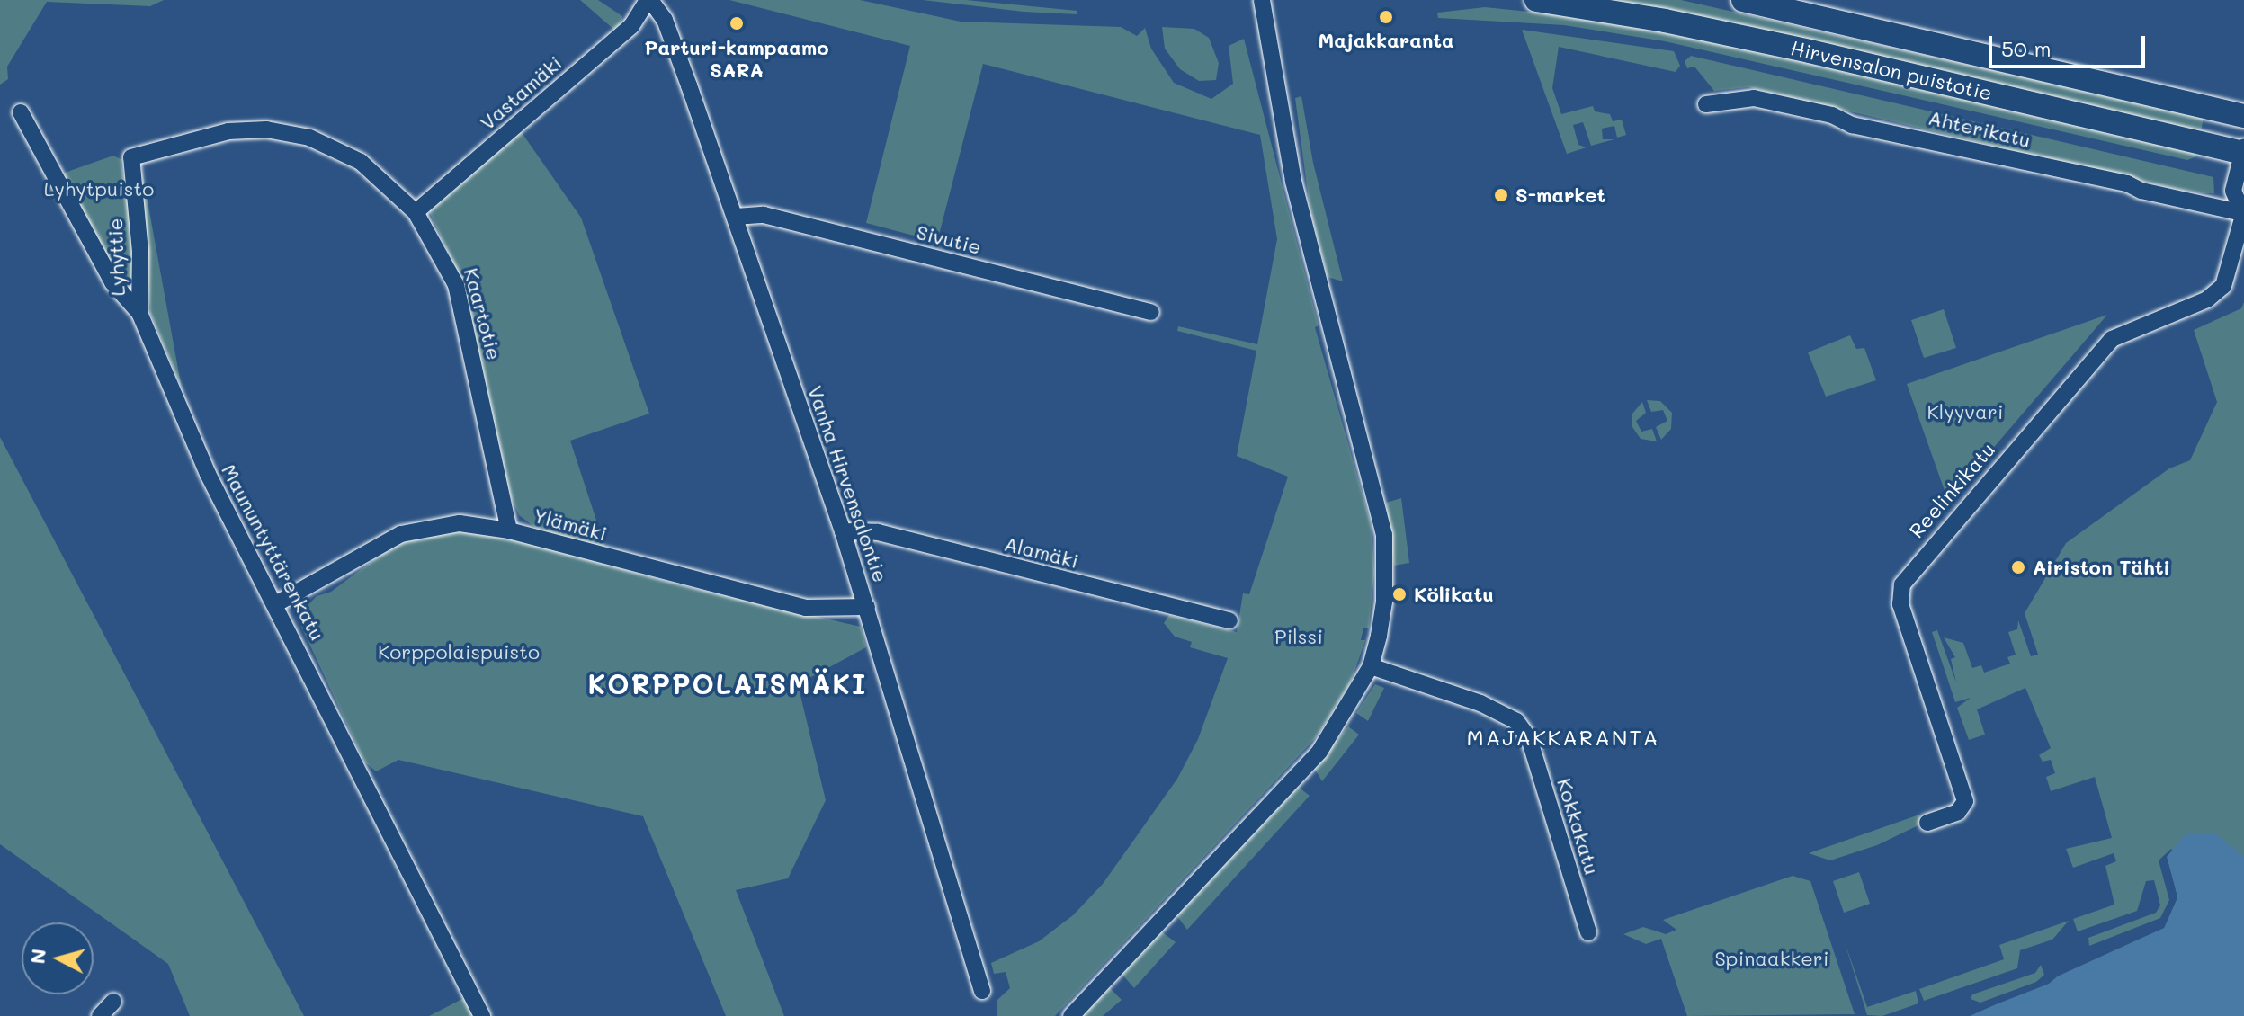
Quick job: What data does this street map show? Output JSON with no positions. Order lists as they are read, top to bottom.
{
  "streets": {
    "main road": ["Hirvensalon puistotie"],
    "street": [
      "Vastamäki",
      "Ahterikatu",
      "Sivutie",
      "Lyhyttie",
      "Kaartotie",
      "Vanha Hirvensalontie",
      "Reelinkikatu",
      "Ylämäki",
      "Maununtyttärenkatu",
      "Alamäki",
      "Kokkakatu"
    ]
  },
  "crossings": [
    ["Hirvensalon puistotie", "Reelinkikatu"],
    ["Vastamäki", "Kaartotie"],
    ["Vastamäki", "Vanha Hirvensalontie"],
    ["Ahterikatu", "Reelinkikatu"],
    ["Sivutie", "Vanha Hirvensalontie"],
    ["Lyhyttie", "Kaartotie"],
    ["Lyhyttie", "Maununtyttärenkatu"],
    ["Kaartotie", "Ylämäki"],
    ["Vanha Hirvensalontie", "Ylämäki"],
    ["Vanha Hirvensalontie", "Alamäki"],
    ["Ylämäki", "Maununtyttärenkatu"]
  ],
  "districts": ["KORPPOLAISMÄKI", "MAJAKKARANTA"],
  "parks": [
    "Lyhytpuisto",
    "Klyyvari",
    "Pilssi",
    "Korppolaispuisto",
    "Spinaakkeri"
  ],
  "places": [
    "Majakkaranta",
    "Parturi-kampaamo SARA",
    "S-market",
    "Airiston Tähti",
    "Kölikatu"
  ],
  "scale_bar": "50 m",
  "north": "left"
}
